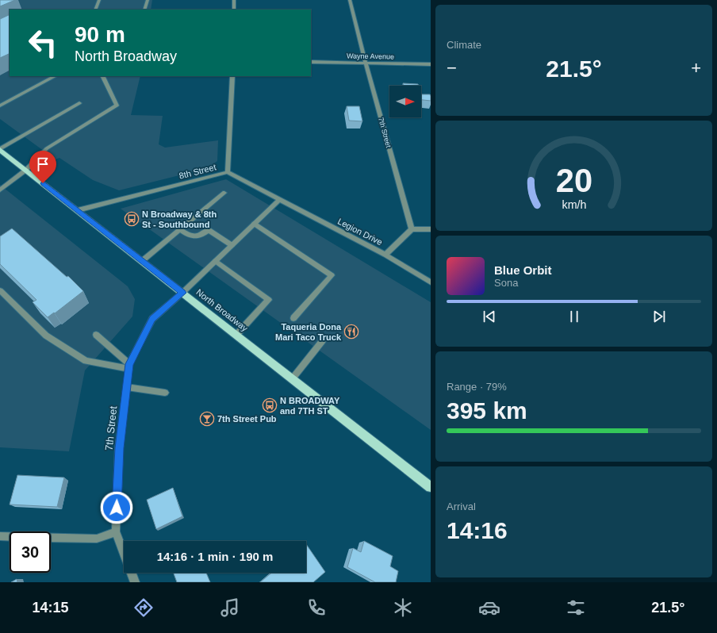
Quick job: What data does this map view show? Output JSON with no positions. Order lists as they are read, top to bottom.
{
  "streets": {
    "main road": ["North Broadway"],
    "street": [
      "Wayne Avenue",
      "7th Street",
      "8th Street",
      "Legion Drive"
    ]
  },
  "crossings": [
    ["Wayne Avenue", "7th Street"],
    ["7th Street", "North Broadway"],
    ["8th Street", "Legion Drive"],
    ["8th Street", "North Broadway"]
  ],
  "places": {
    "bus stop": ["N Broadway & 8th St - Southbound", "N BROADWAY and 7TH ST"],
    "restaurant": ["Taqueria Dona Mari Taco Truck"],
    "bar": ["7th Street Pub"]
  },
  "north": "right",
  "page": {
    "tile": [
      "Climate",
      ["Range · 79%", "395 km"],
      ["Arrival", "14:16"]
    ],
    "turn": ["90 m", "North Broadway"],
    "heat": ["−", "21.5°", "+"],
    "song": ["Blue Orbit", "Sona"],
    "limit": "30",
    "trip": "14:16 · 1 min · 190 m",
    "tabs": ["14:15", "21.5°"],
    "gauge": ["20", "km/h"]
  }
}
